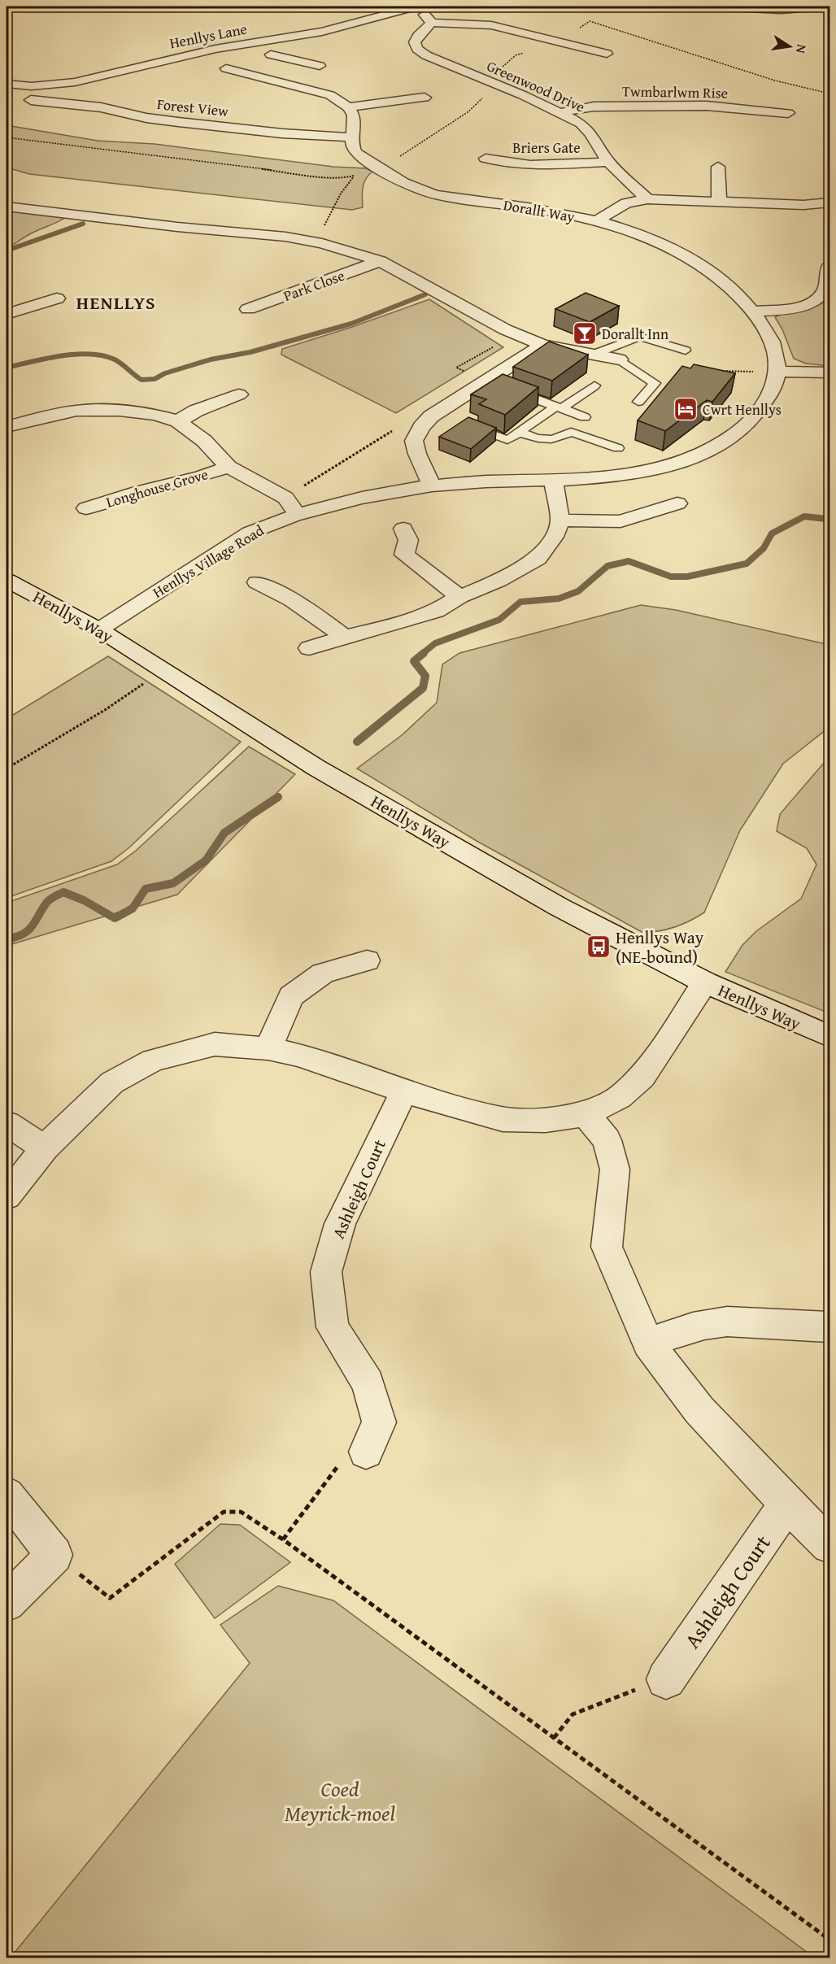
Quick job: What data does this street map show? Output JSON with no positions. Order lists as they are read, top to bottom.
{
  "streets": {
    "street": [
      "Henllys Lane",
      "Greenwood Drive",
      "Twmbarlwm Rise",
      "Forest View",
      "Briers Gate",
      "Dorallt Way",
      "Park Close",
      "Longhouse Grove",
      "Henllys Village Road",
      "Henllys Way",
      "Ashleigh Court"
    ]
  },
  "crossings": [
    ["Henllys Lane", "Greenwood Drive"],
    ["Greenwood Drive", "Twmbarlwm Rise"],
    ["Greenwood Drive", "Briers Gate"],
    ["Forest View", "Dorallt Way"],
    ["Dorallt Way", "Henllys Village Road"],
    ["Longhouse Grove", "Henllys Village Road"],
    ["Henllys Village Road", "Henllys Way"]
  ],
  "districts": ["HENLLYS"],
  "parks": ["Coed Meyrick-moel"],
  "places": {
    "bar": ["Dorallt Inn"],
    "hotel": ["Cwrt Henllys"],
    "bus stop": ["Henllys Way (NE-bound)"]
  },
  "north": "right"
}
